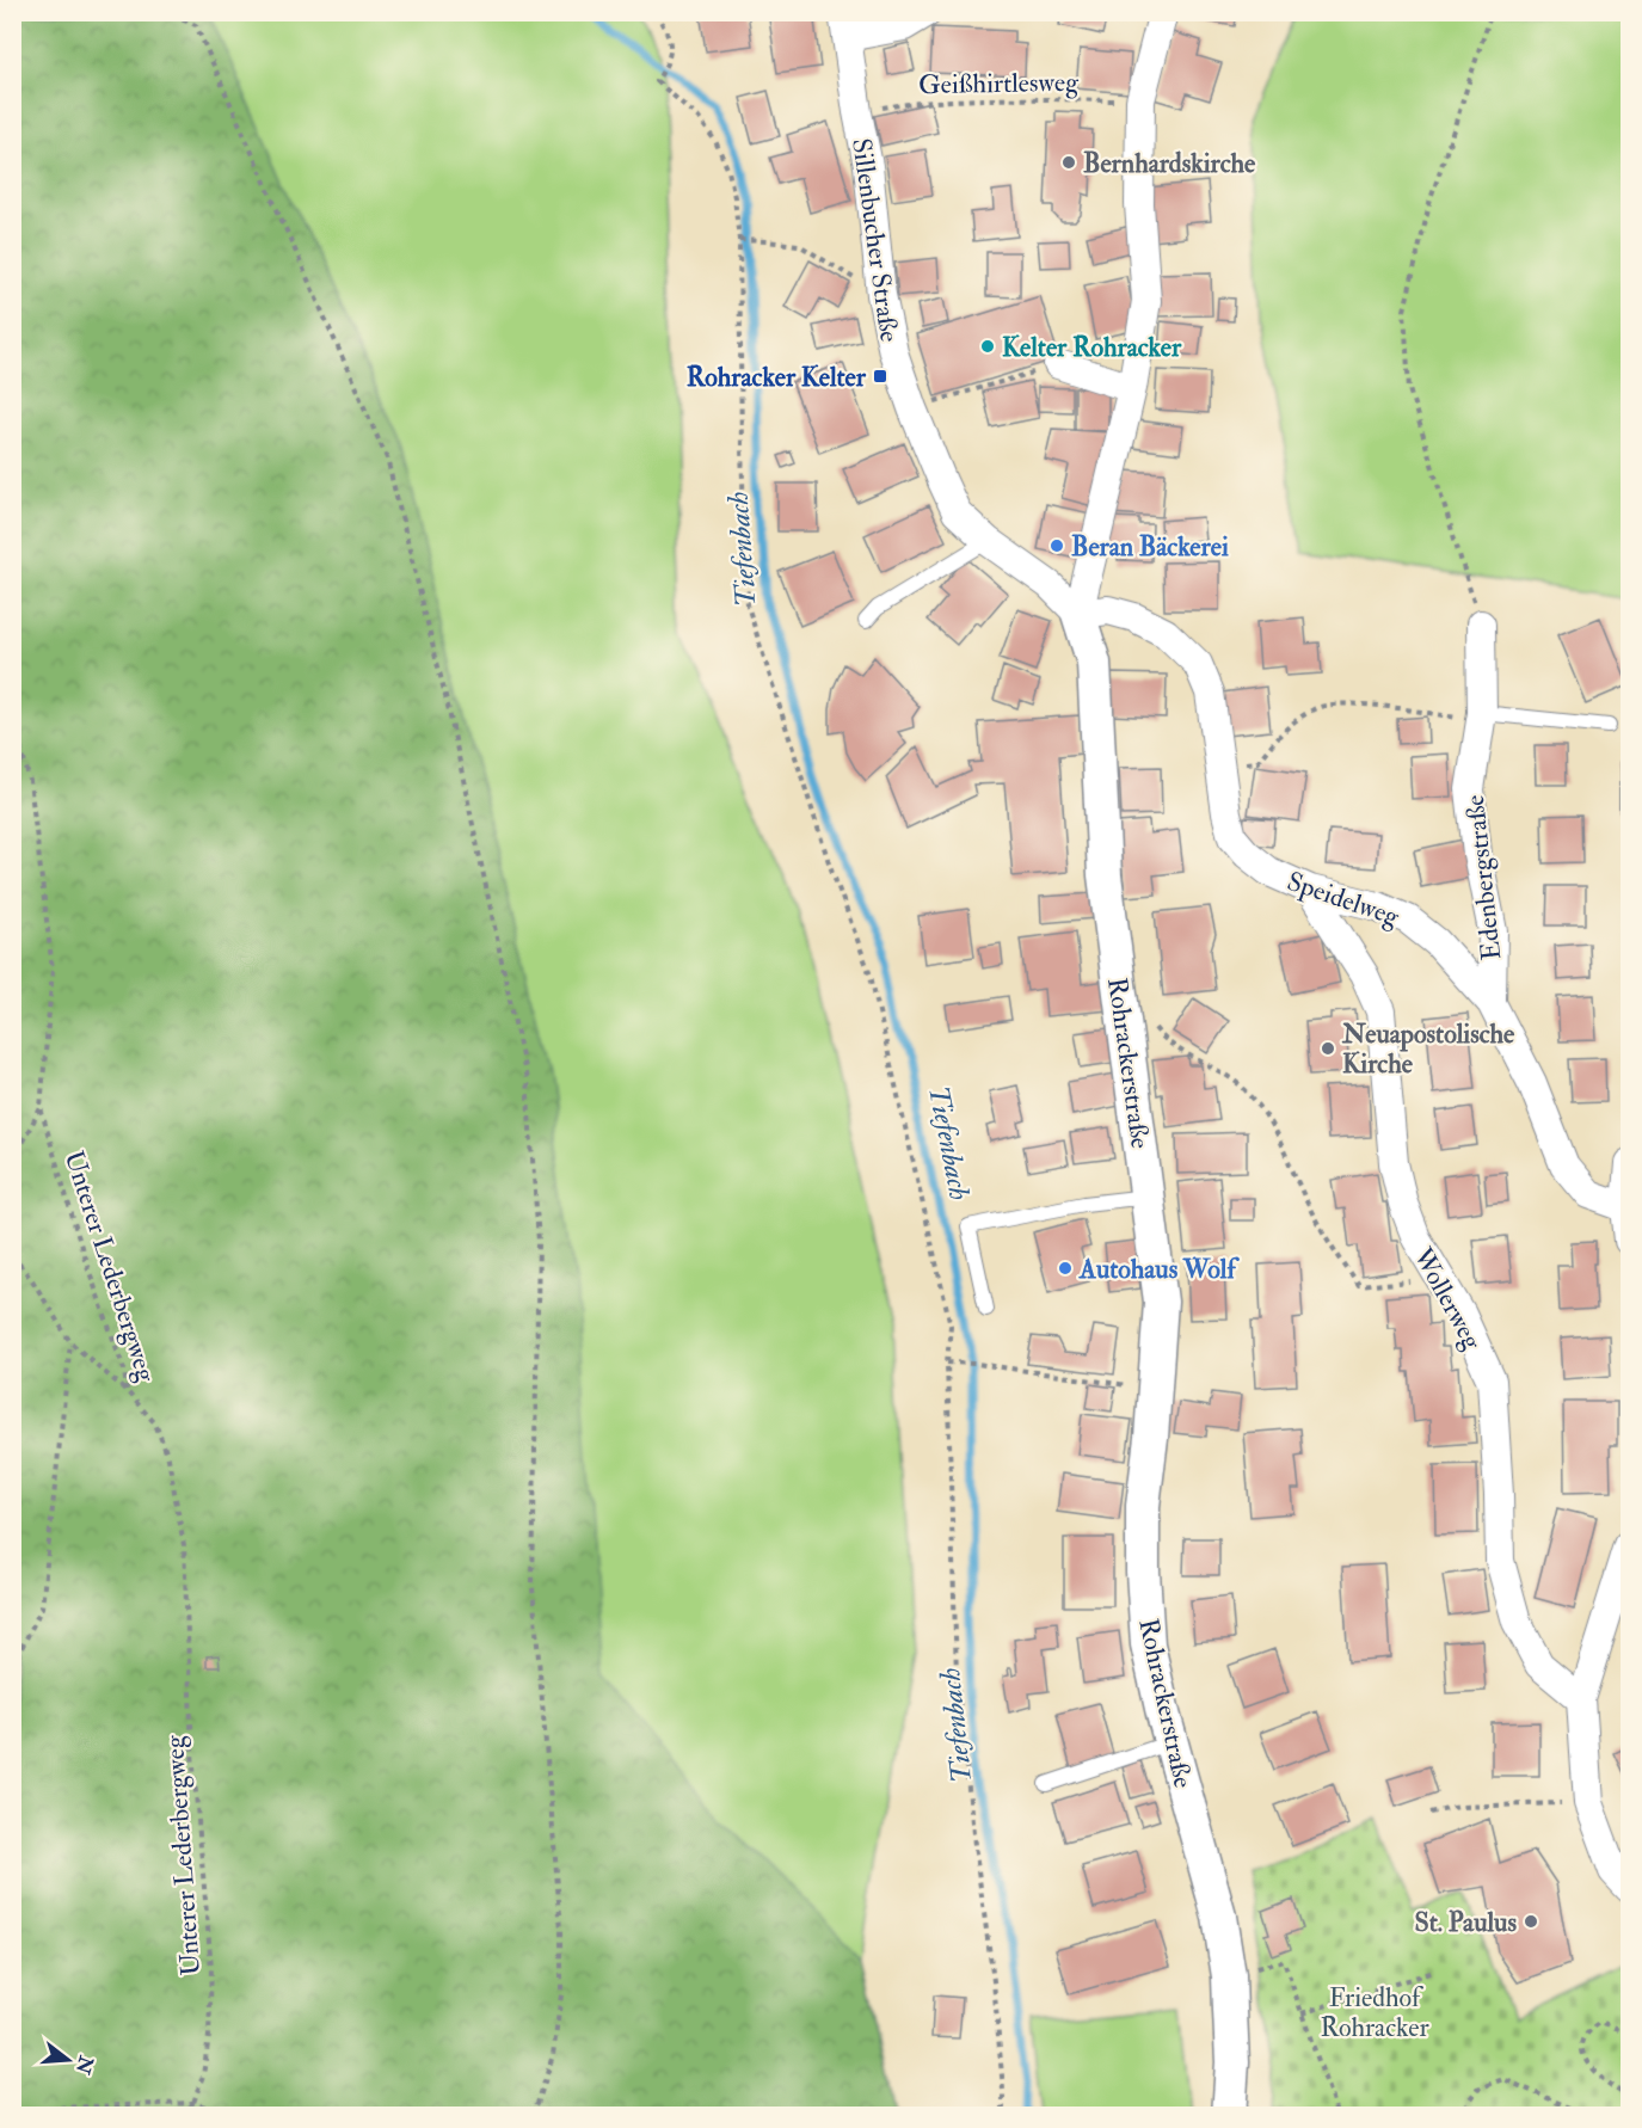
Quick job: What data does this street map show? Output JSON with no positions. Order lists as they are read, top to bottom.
{
  "streets": {
    "street": [
      "Sillenbucher Straße",
      "Edenbergstraße",
      "Speidelweg",
      "Rohrackerstraße",
      "Wollerweg"
    ],
    "path": ["Geißhirtlesweg", "Unterer Lederbergweg"]
  },
  "crossings": [
    ["Geißhirtlesweg", "Sillenbucher Straße"],
    ["Sillenbucher Straße", "Speidelweg"],
    ["Sillenbucher Straße", "Rohrackerstraße"],
    ["Edenbergstraße", "Speidelweg"],
    ["Speidelweg", "Rohrackerstraße"],
    ["Speidelweg", "Wollerweg"]
  ],
  "water": ["Tiefenbach"],
  "parks": ["Friedhof Rohracker"],
  "places": {
    "other": [
      "Bernhardskirche",
      "Kelter Rohracker",
      "Beran Bäckerei",
      "Neuapostolische Kirche",
      "Autohaus Wolf",
      "St. Paulus"
    ],
    "transit": ["Rohracker Kelter"]
  },
  "north": "right"
}
